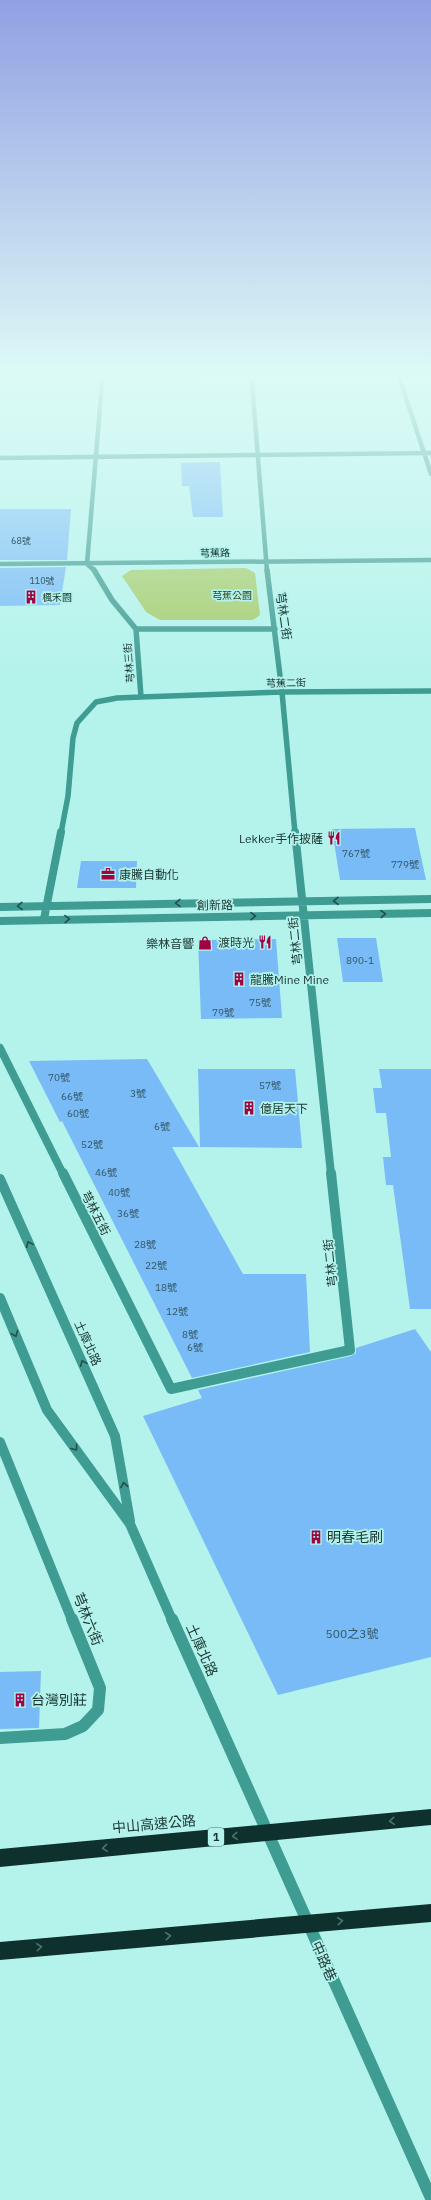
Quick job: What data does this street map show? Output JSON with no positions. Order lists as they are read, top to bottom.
{
  "streets": {
    "highway": ["中山高速公路", "1"],
    "street": [
      "芎蕉路",
      "芎林二街",
      "芎林三街",
      "芎蕉二街",
      "創新路",
      "芎林五街",
      "土庫北路",
      "芎林六街",
      "中路巷"
    ]
  },
  "crossings": [
    ["芎蕉路", "芎林二街"],
    ["芎蕉路", "芎林三街"],
    ["芎林二街", "芎蕉二街"],
    ["芎林二街", "創新路"],
    ["芎林二街", "芎林五街"],
    ["芎林三街", "芎蕉二街"],
    ["芎林三街", "創新路"],
    ["土庫北路", "中路巷"]
  ],
  "parks": ["芎蕉公園"],
  "places": {
    "building": [
      "楓禾園",
      "龍騰Mine Mine",
      "億居天下",
      "明春毛刷",
      "台灣別莊"
    ],
    "restaurant": ["Lekker手作披薩", "渡時光"],
    "office": ["康騰自動化"],
    "shop": ["樂林音響"]
  },
  "house_numbers": [
    "68號",
    "110號",
    "767號",
    "779號",
    "890-1",
    "75號",
    "79號",
    "70號",
    "57號",
    "3號",
    "66號",
    "60號",
    "6號",
    "52號",
    "46號",
    "40號",
    "36號",
    "28號",
    "22號",
    "18號",
    "12號",
    "8號",
    "6號",
    "500之3號"
  ]
}
